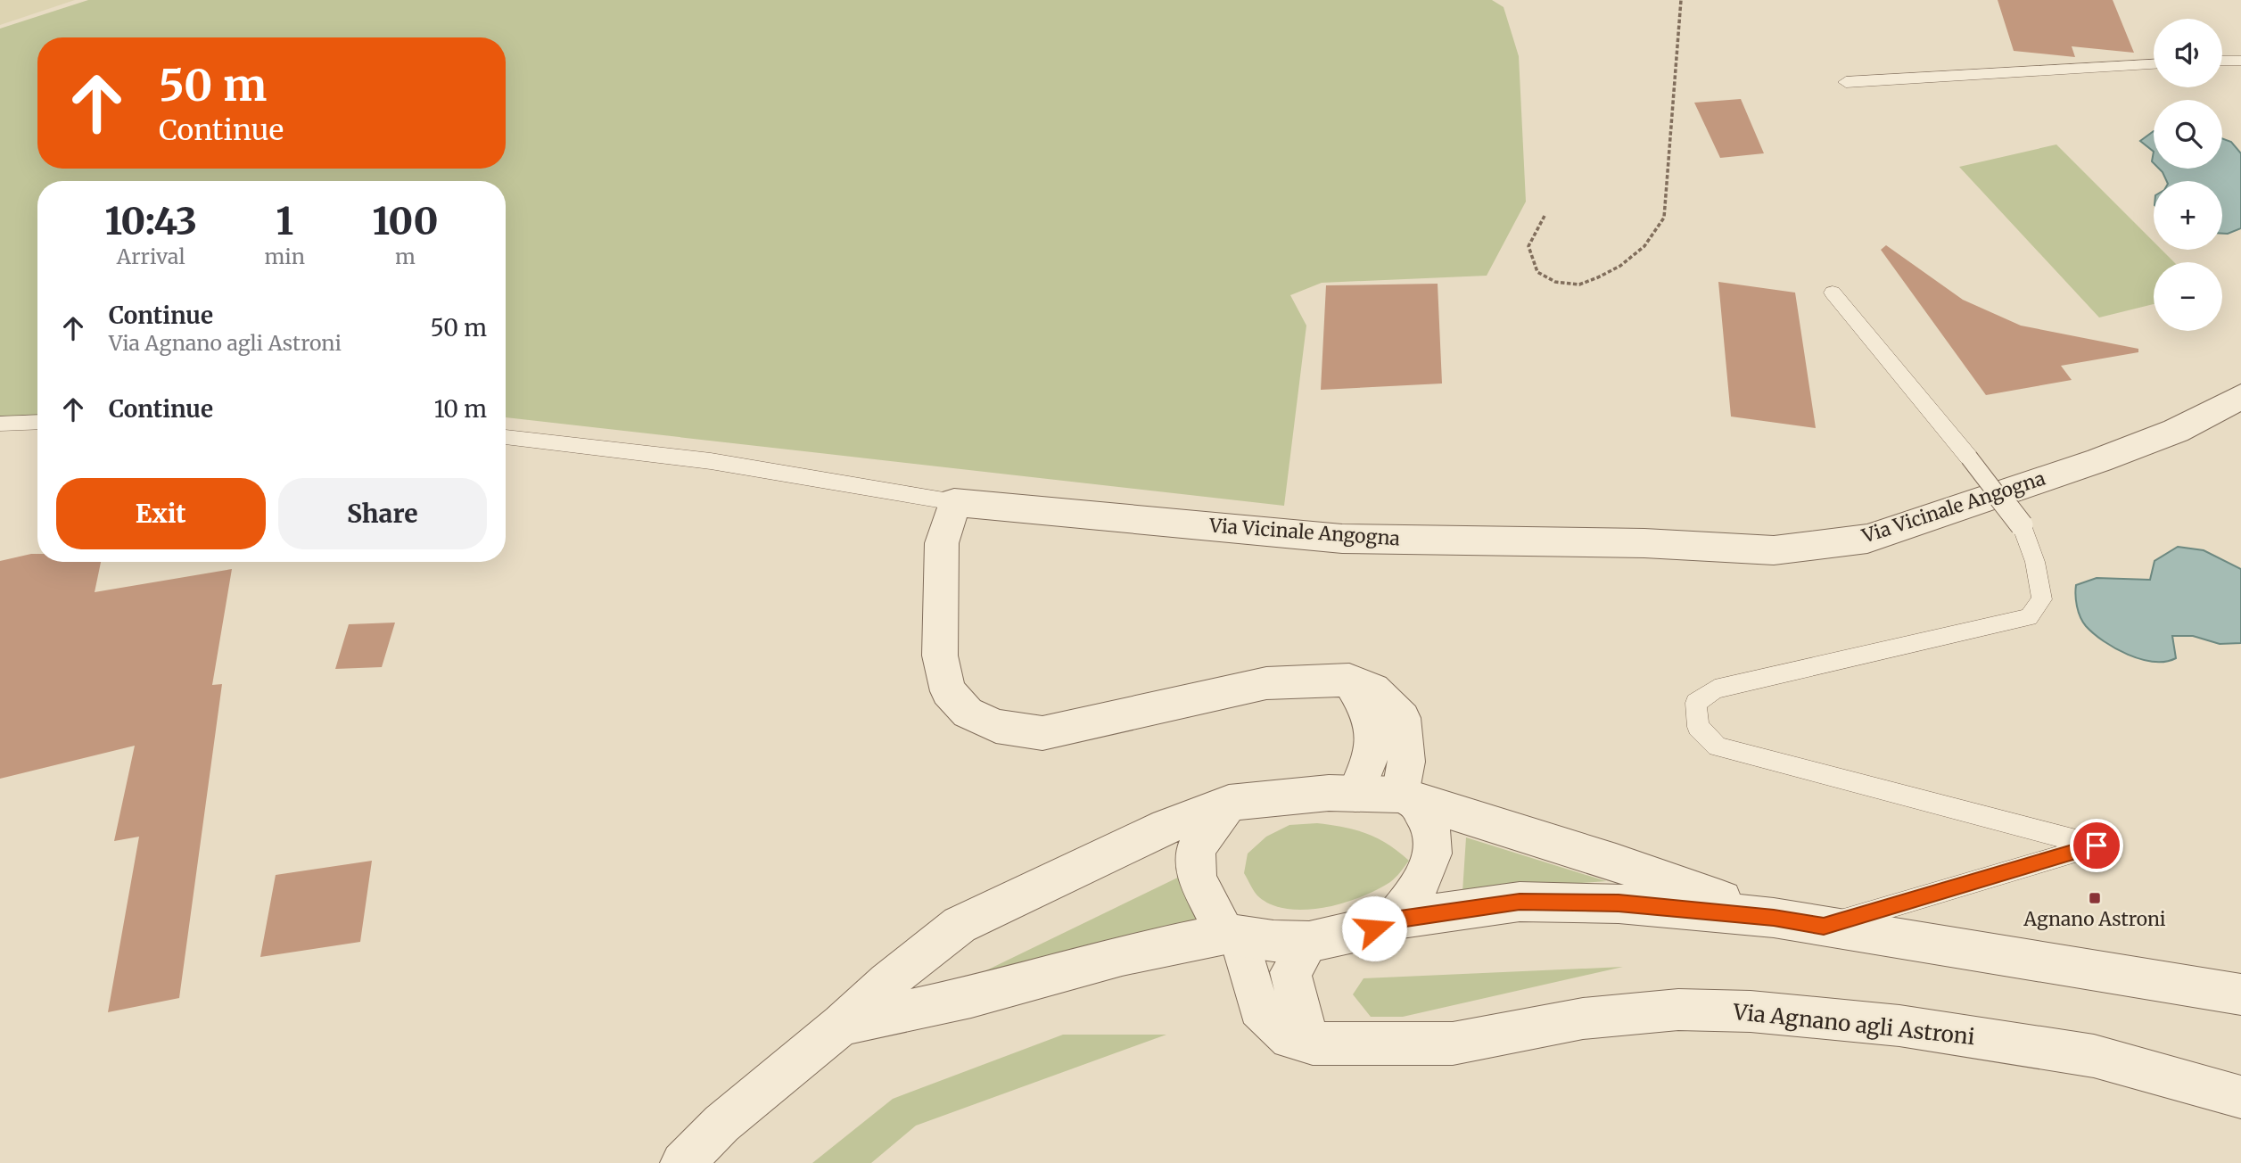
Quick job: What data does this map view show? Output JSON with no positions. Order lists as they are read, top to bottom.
{
  "streets": {
    "street": ["Via Vicinale Angogna", "Via Agnano agli Astroni"]
  },
  "places": {
    "transit": ["Agnano Astroni"]
  },
  "page": {
    "map_buttons": ["+", "−"],
    "turn": ["50 m", "Continue"],
    "eta": [
      "10:43",
      "Arrival",
      "1",
      "min",
      "100",
      "m"
    ],
    "list": [
      {
        "name": "Continue",
        "note": "Via Agnano agli Astroni",
        "value": "50 m"
      },
      {
        "name": "Continue",
        "value": "10 m"
      }
    ],
    "buttons": ["Exit", "Share"]
  }
}
